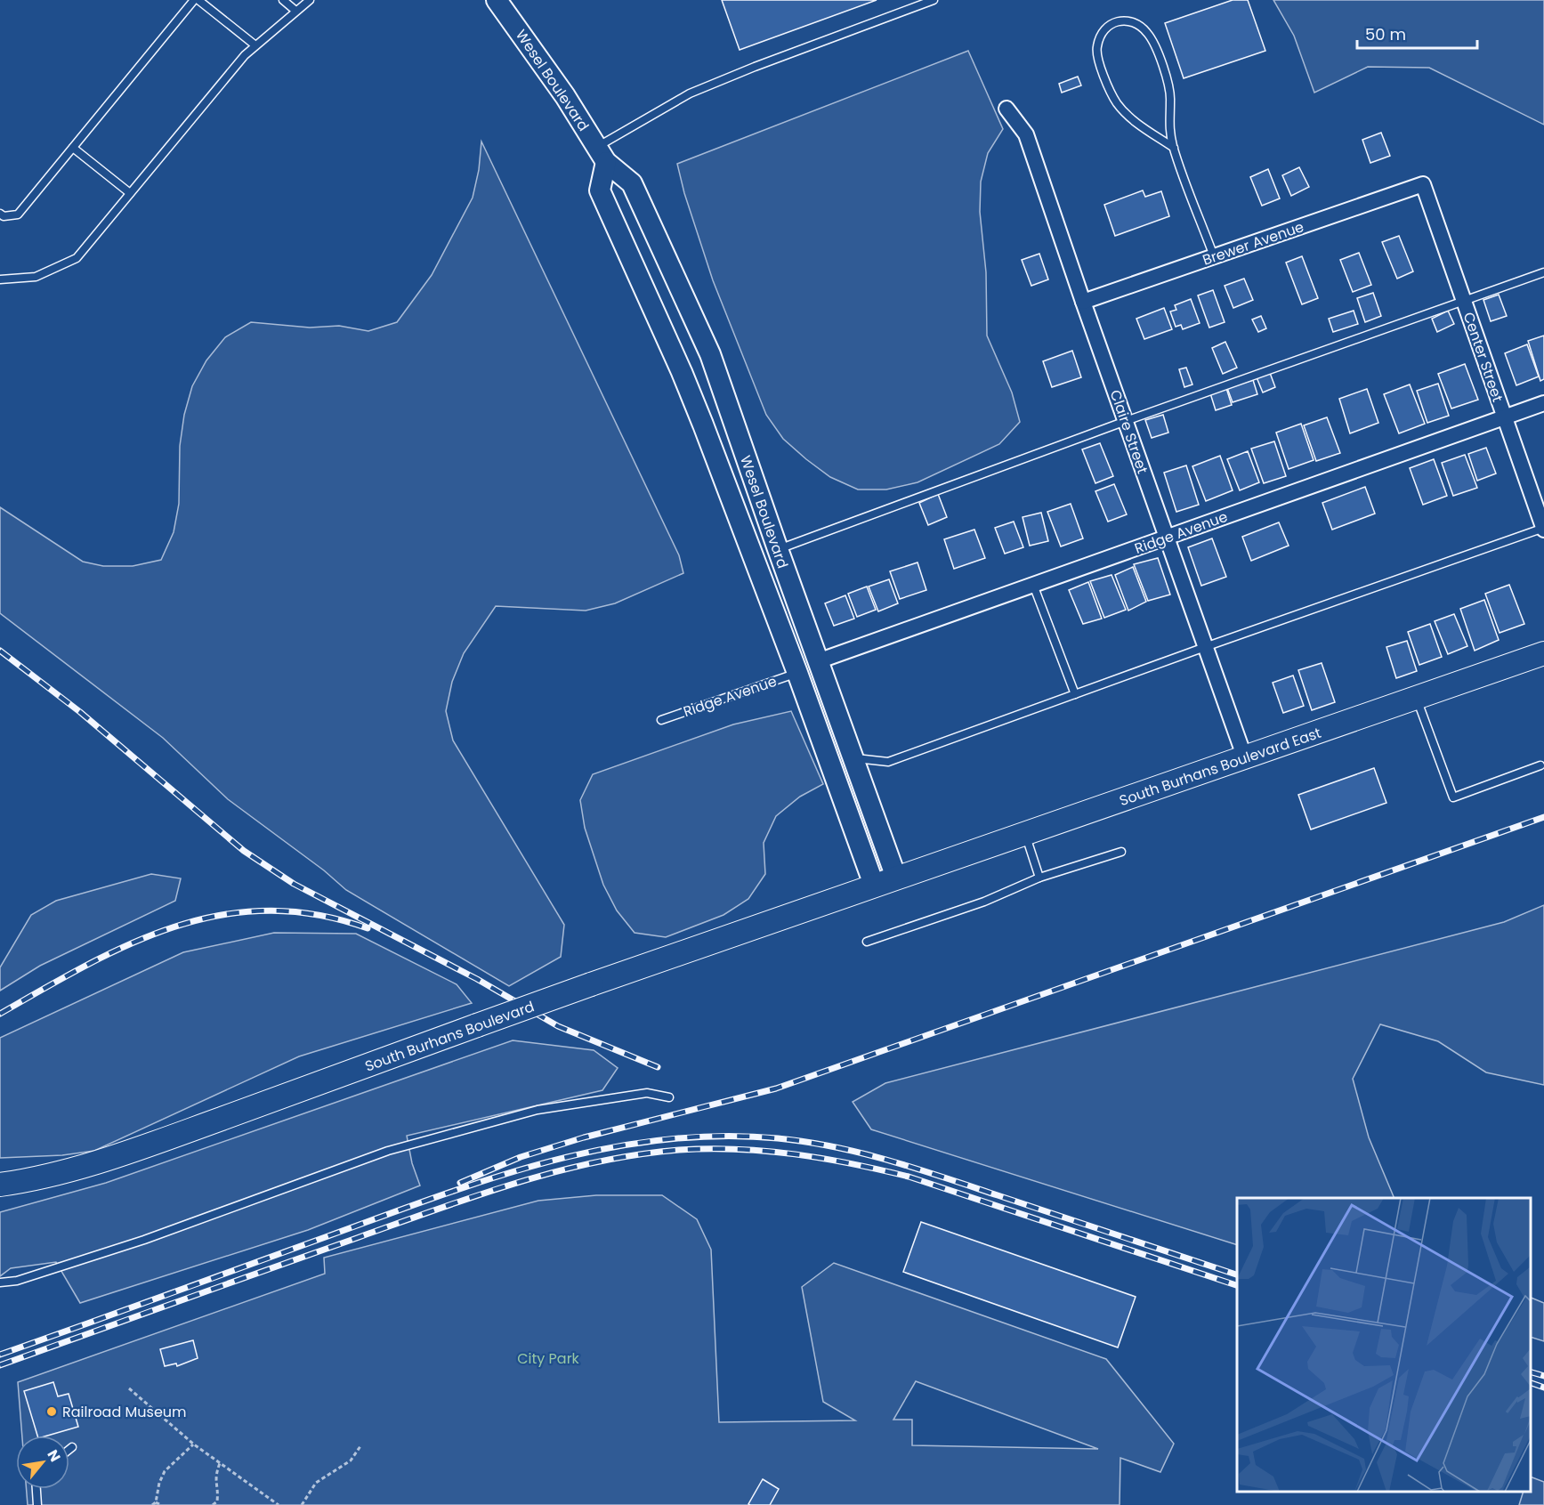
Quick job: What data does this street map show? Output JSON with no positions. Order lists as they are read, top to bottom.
{
  "streets": {
    "main road": ["Wesel Boulevard", "South Burhans Boulevard East", "South Burhans Boulevard"],
    "street": [
      "Brewer Avenue",
      "Center Street",
      "Claire Street",
      "Ridge Avenue"
    ]
  },
  "crossings": [
    ["Wesel Boulevard", "Ridge Avenue"],
    ["Wesel Boulevard", "South Burhans Boulevard East"],
    ["Wesel Boulevard", "South Burhans Boulevard"],
    ["Brewer Avenue", "Center Street"],
    ["Brewer Avenue", "Claire Street"],
    ["Center Street", "Ridge Avenue"],
    ["Claire Street", "Ridge Avenue"],
    ["Claire Street", "South Burhans Boulevard East"],
    ["South Burhans Boulevard East", "South Burhans Boulevard"]
  ],
  "parks": ["City Park"],
  "places": ["Railroad Museum"],
  "scale_bar": "50 m",
  "north": "top right"
}
